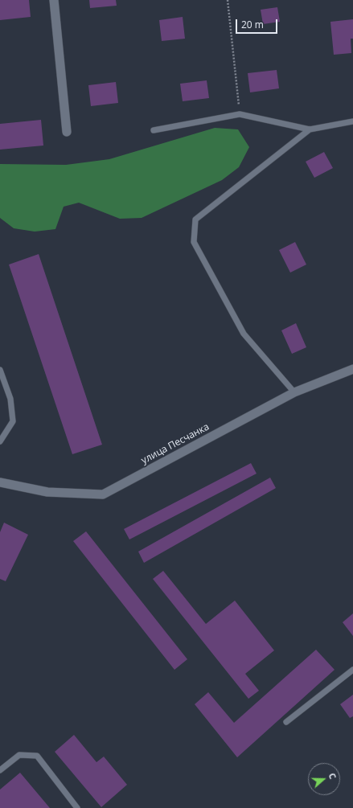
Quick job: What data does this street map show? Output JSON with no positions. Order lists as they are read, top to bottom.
{
  "streets": {
    "street": ["улица Песчанка"]
  },
  "scale_bar": "20 m",
  "north": "right"
}
